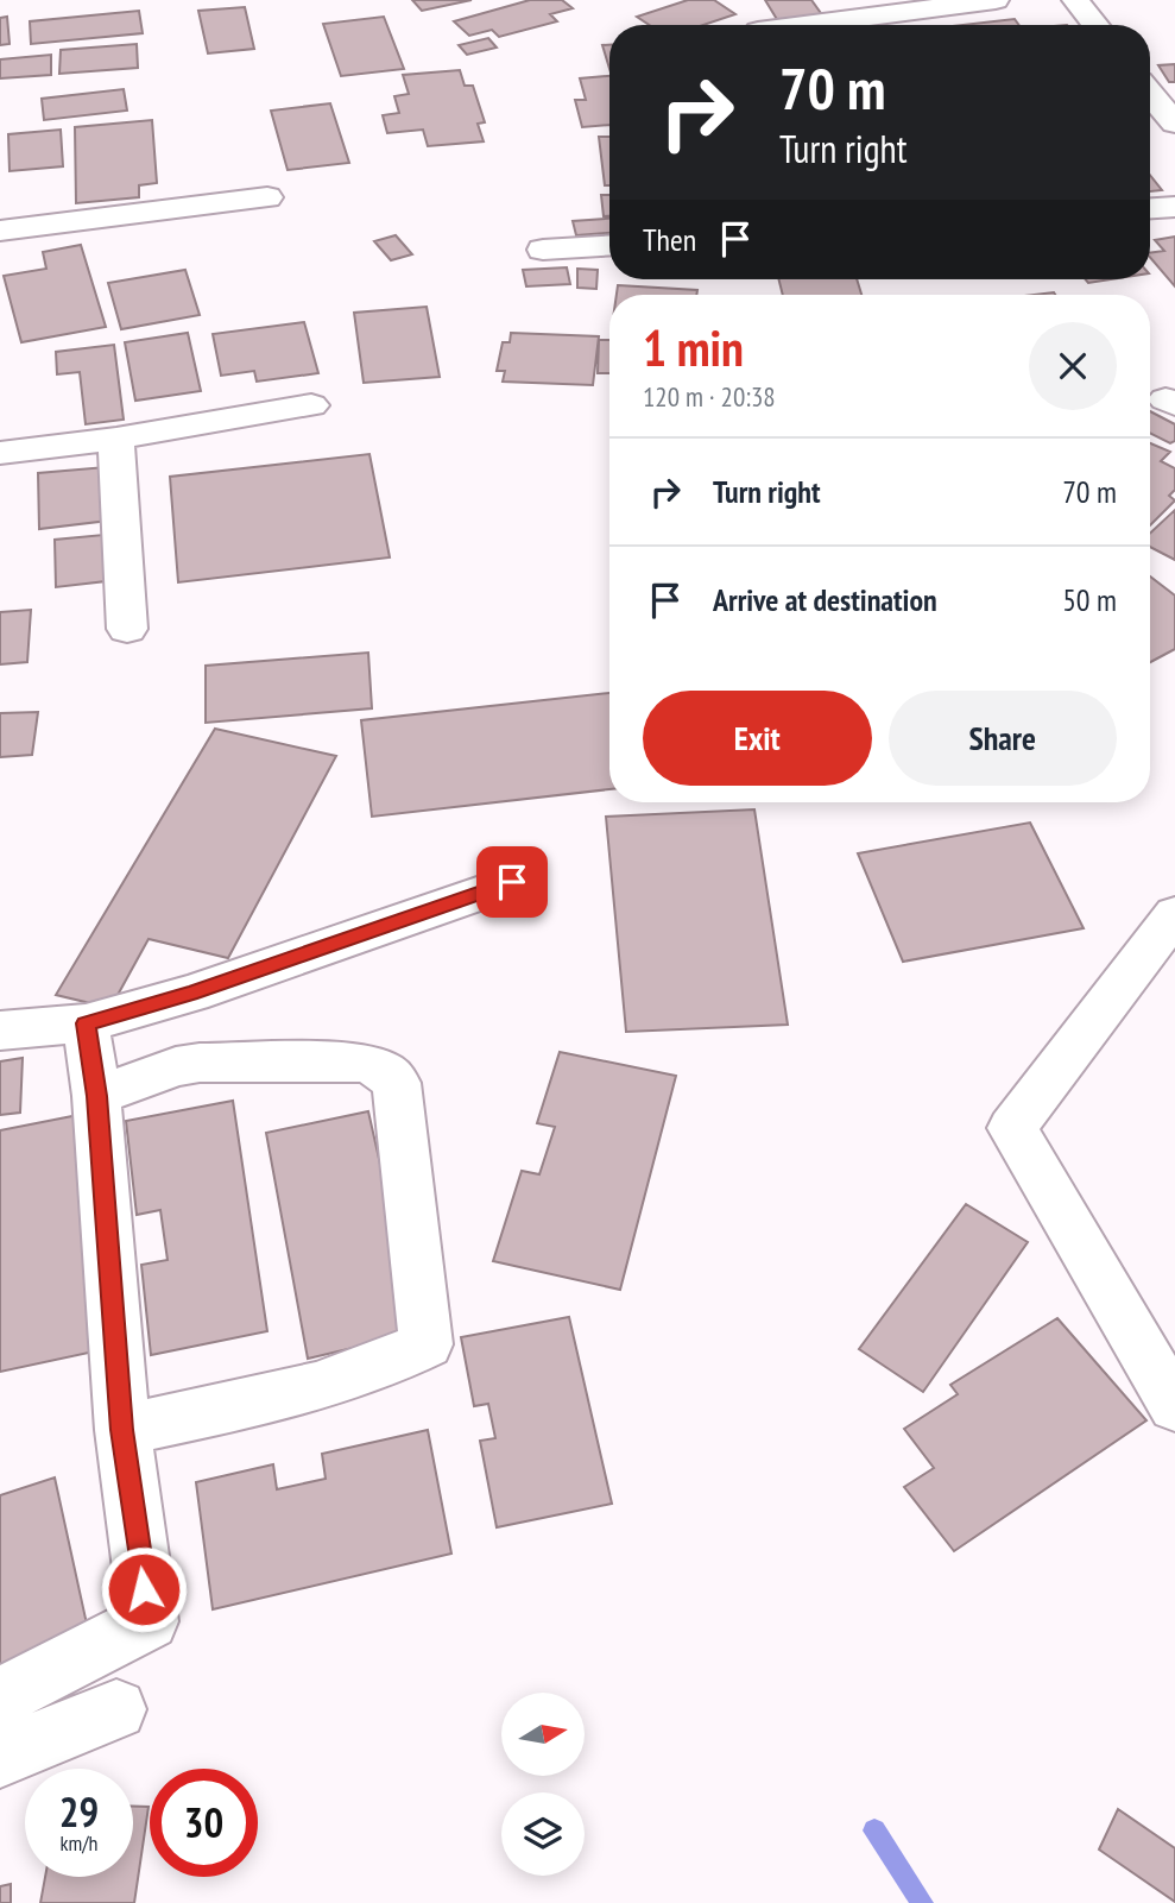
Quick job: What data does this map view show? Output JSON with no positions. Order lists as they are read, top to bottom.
{
  "north": "right",
  "page": {
    "turn": ["70 m", "Turn right"],
    "then": "Then",
    "heading": ["1 min", "120 m · 20:38"],
    "list": [
      {
        "name": "Turn right",
        "value": "70 m"
      },
      {
        "name": "Arrive at destination",
        "value": "50 m"
      }
    ],
    "buttons": ["Exit", "Share"],
    "speed": "29 km/h",
    "limit": "30"
  }
}
